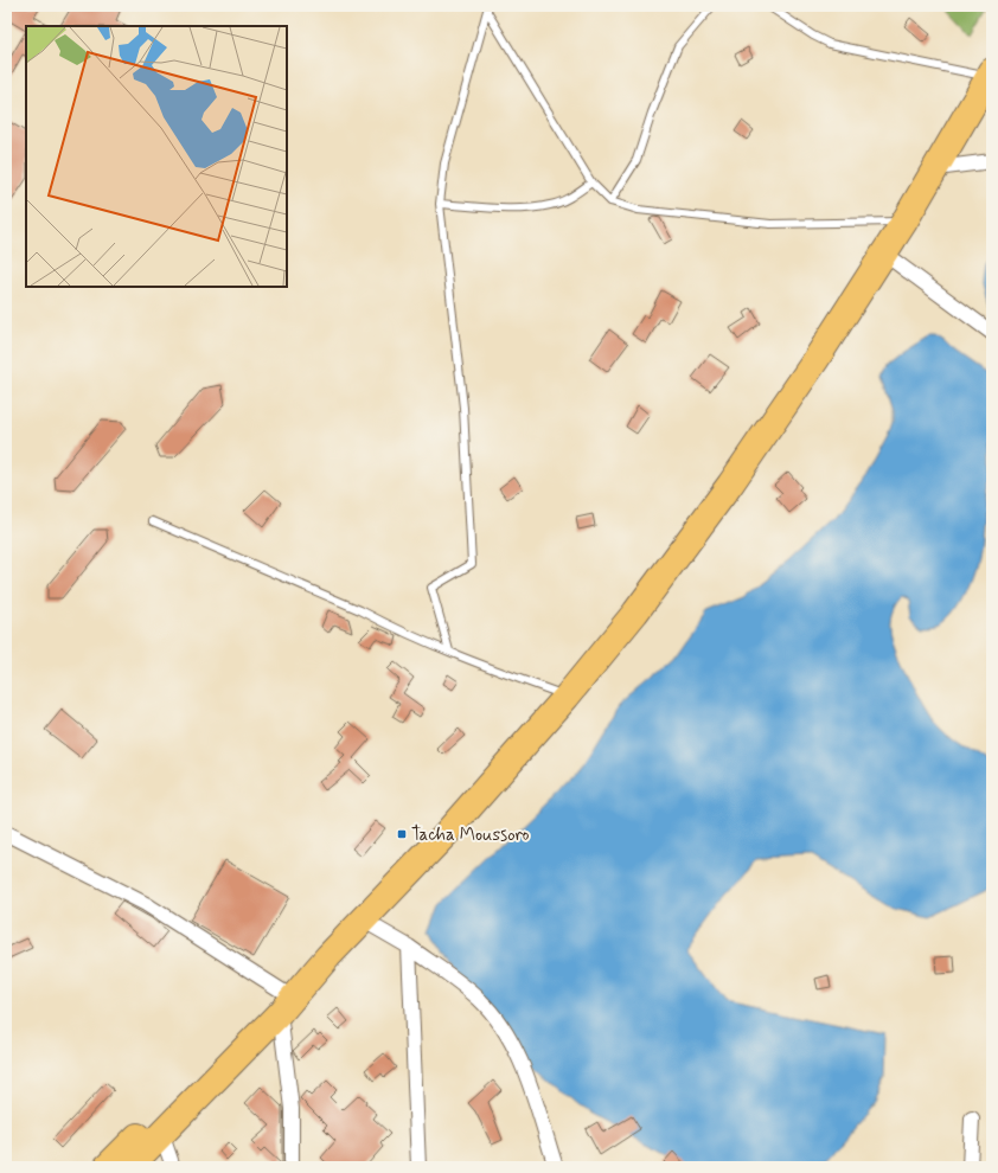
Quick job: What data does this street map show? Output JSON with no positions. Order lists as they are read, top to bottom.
{
  "places": {
    "transit": ["Tacha Moussoro"]
  }
}
